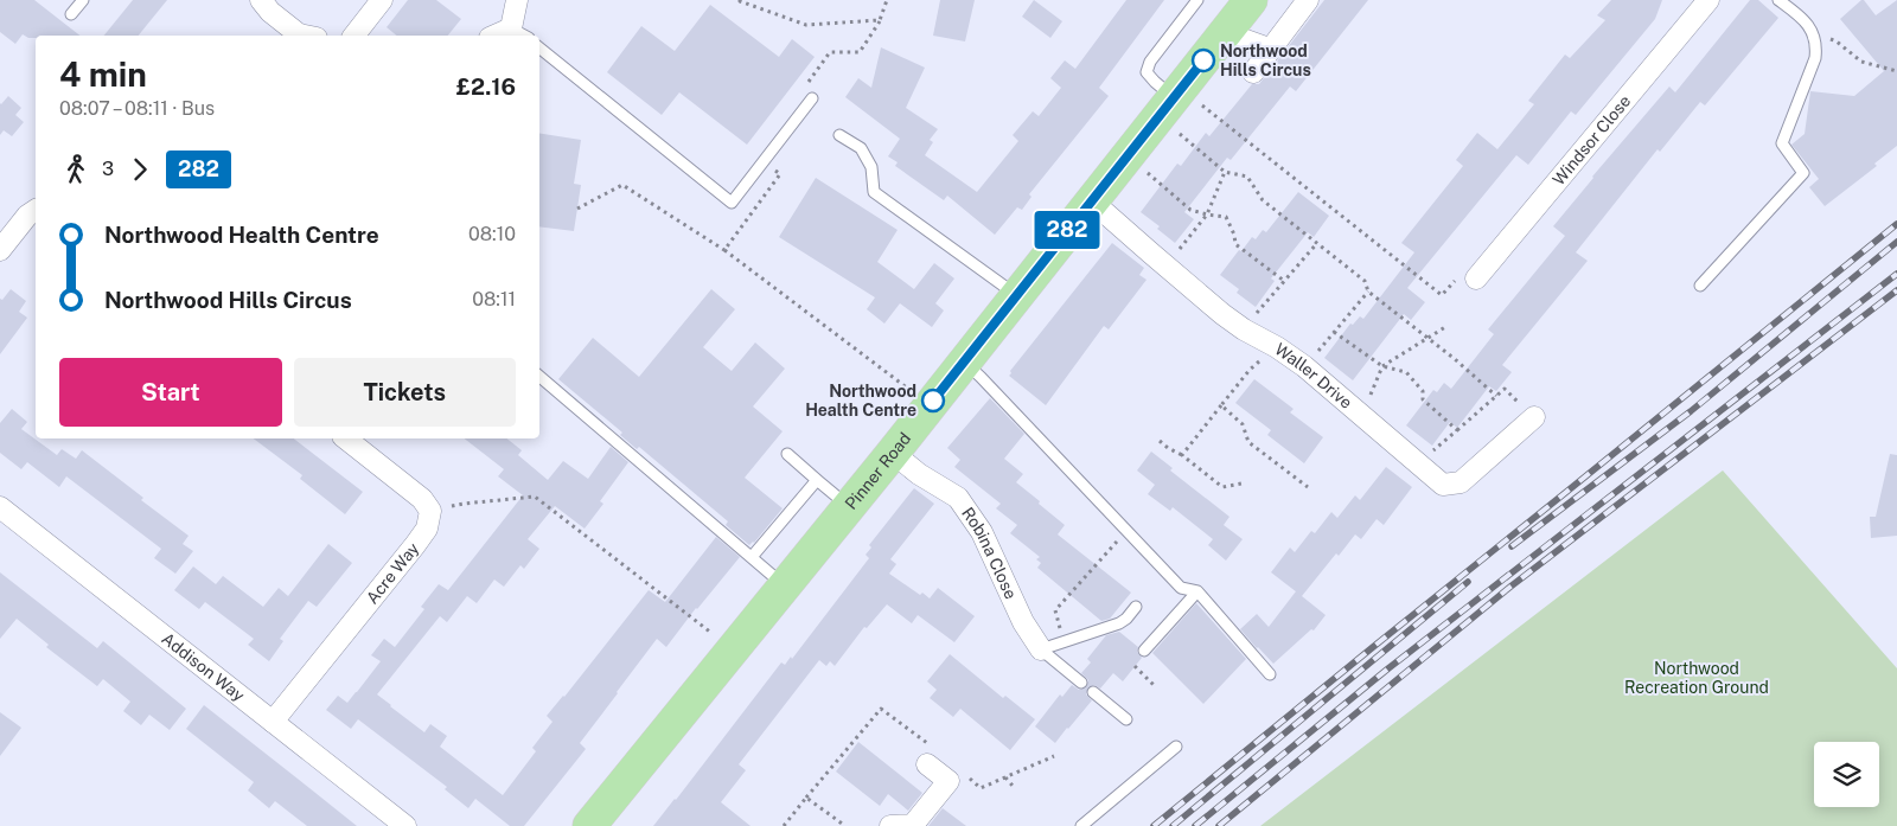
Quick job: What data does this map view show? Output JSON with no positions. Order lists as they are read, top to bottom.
{
  "streets": {
    "main road": ["Pinner Road"],
    "street": [
      "Windsor Close",
      "Waller Drive",
      "Robina Close",
      "Acre Way",
      "Addison Way"
    ]
  },
  "crossings": [
    ["Waller Drive", "Pinner Road"],
    ["Pinner Road", "Robina Close"],
    ["Acre Way", "Addison Way"]
  ],
  "parks": ["Northwood Recreation Ground"],
  "places": ["Northwood Hills Circus", "Northwood Health Centre"],
  "lines": ["bus line 282"],
  "page": {
    "on_map": "282",
    "heading": ["4 min", "08:07 – 08:11 · Bus", "£2.16"],
    "legs": ["3", "282"],
    "list": [
      {
        "name": "Northwood Health Centre",
        "value": "08:10"
      },
      {
        "name": "Northwood Hills Circus",
        "value": "08:11"
      }
    ],
    "buttons": ["Start", "Tickets"]
  }
}
